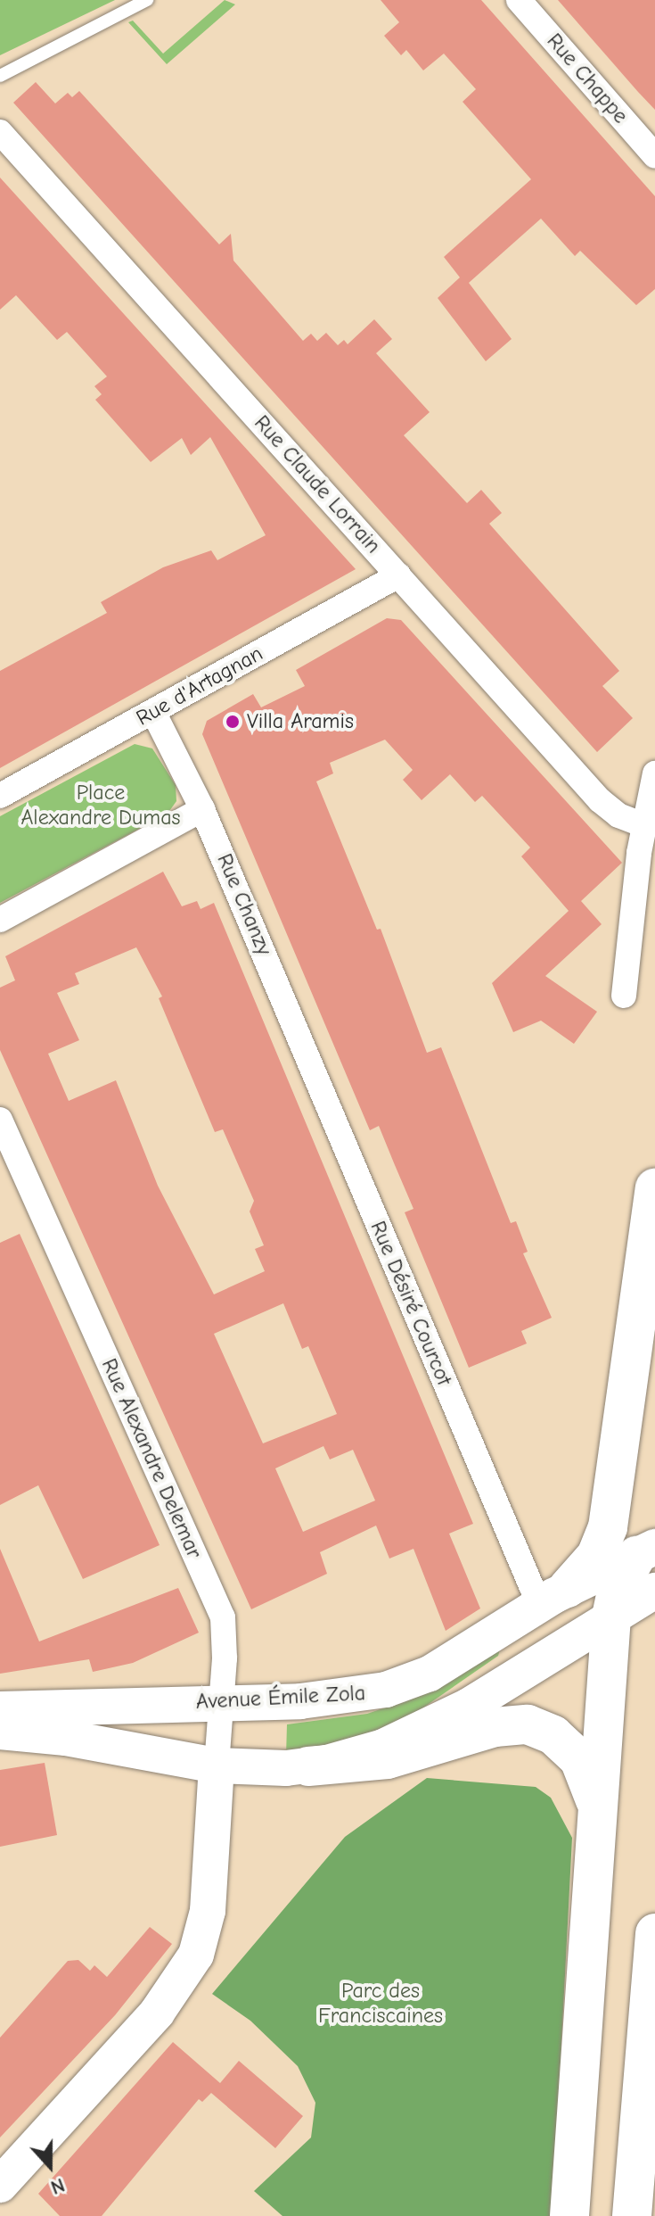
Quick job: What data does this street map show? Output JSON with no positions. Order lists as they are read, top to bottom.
{
  "streets": {
    "main road": ["Avenue Émile Zola"],
    "street": [
      "Rue Chappe",
      "Rue Claude Lorrain",
      "Rue d'Artagnan",
      "Rue Chanzy",
      "Rue Désiré Courcot",
      "Rue Alexandre Delemar"
    ]
  },
  "crossings": [
    ["Rue Claude Lorrain", "Rue d'Artagnan"],
    ["Rue Chanzy", "Rue Désiré Courcot"],
    ["Rue Désiré Courcot", "Avenue Émile Zola"],
    ["Rue Alexandre Delemar", "Avenue Émile Zola"]
  ],
  "parks": ["Place Alexandre Dumas", "Parc des Franciscaines"],
  "places": ["Villa Aramis"],
  "north": "bottom"
}
